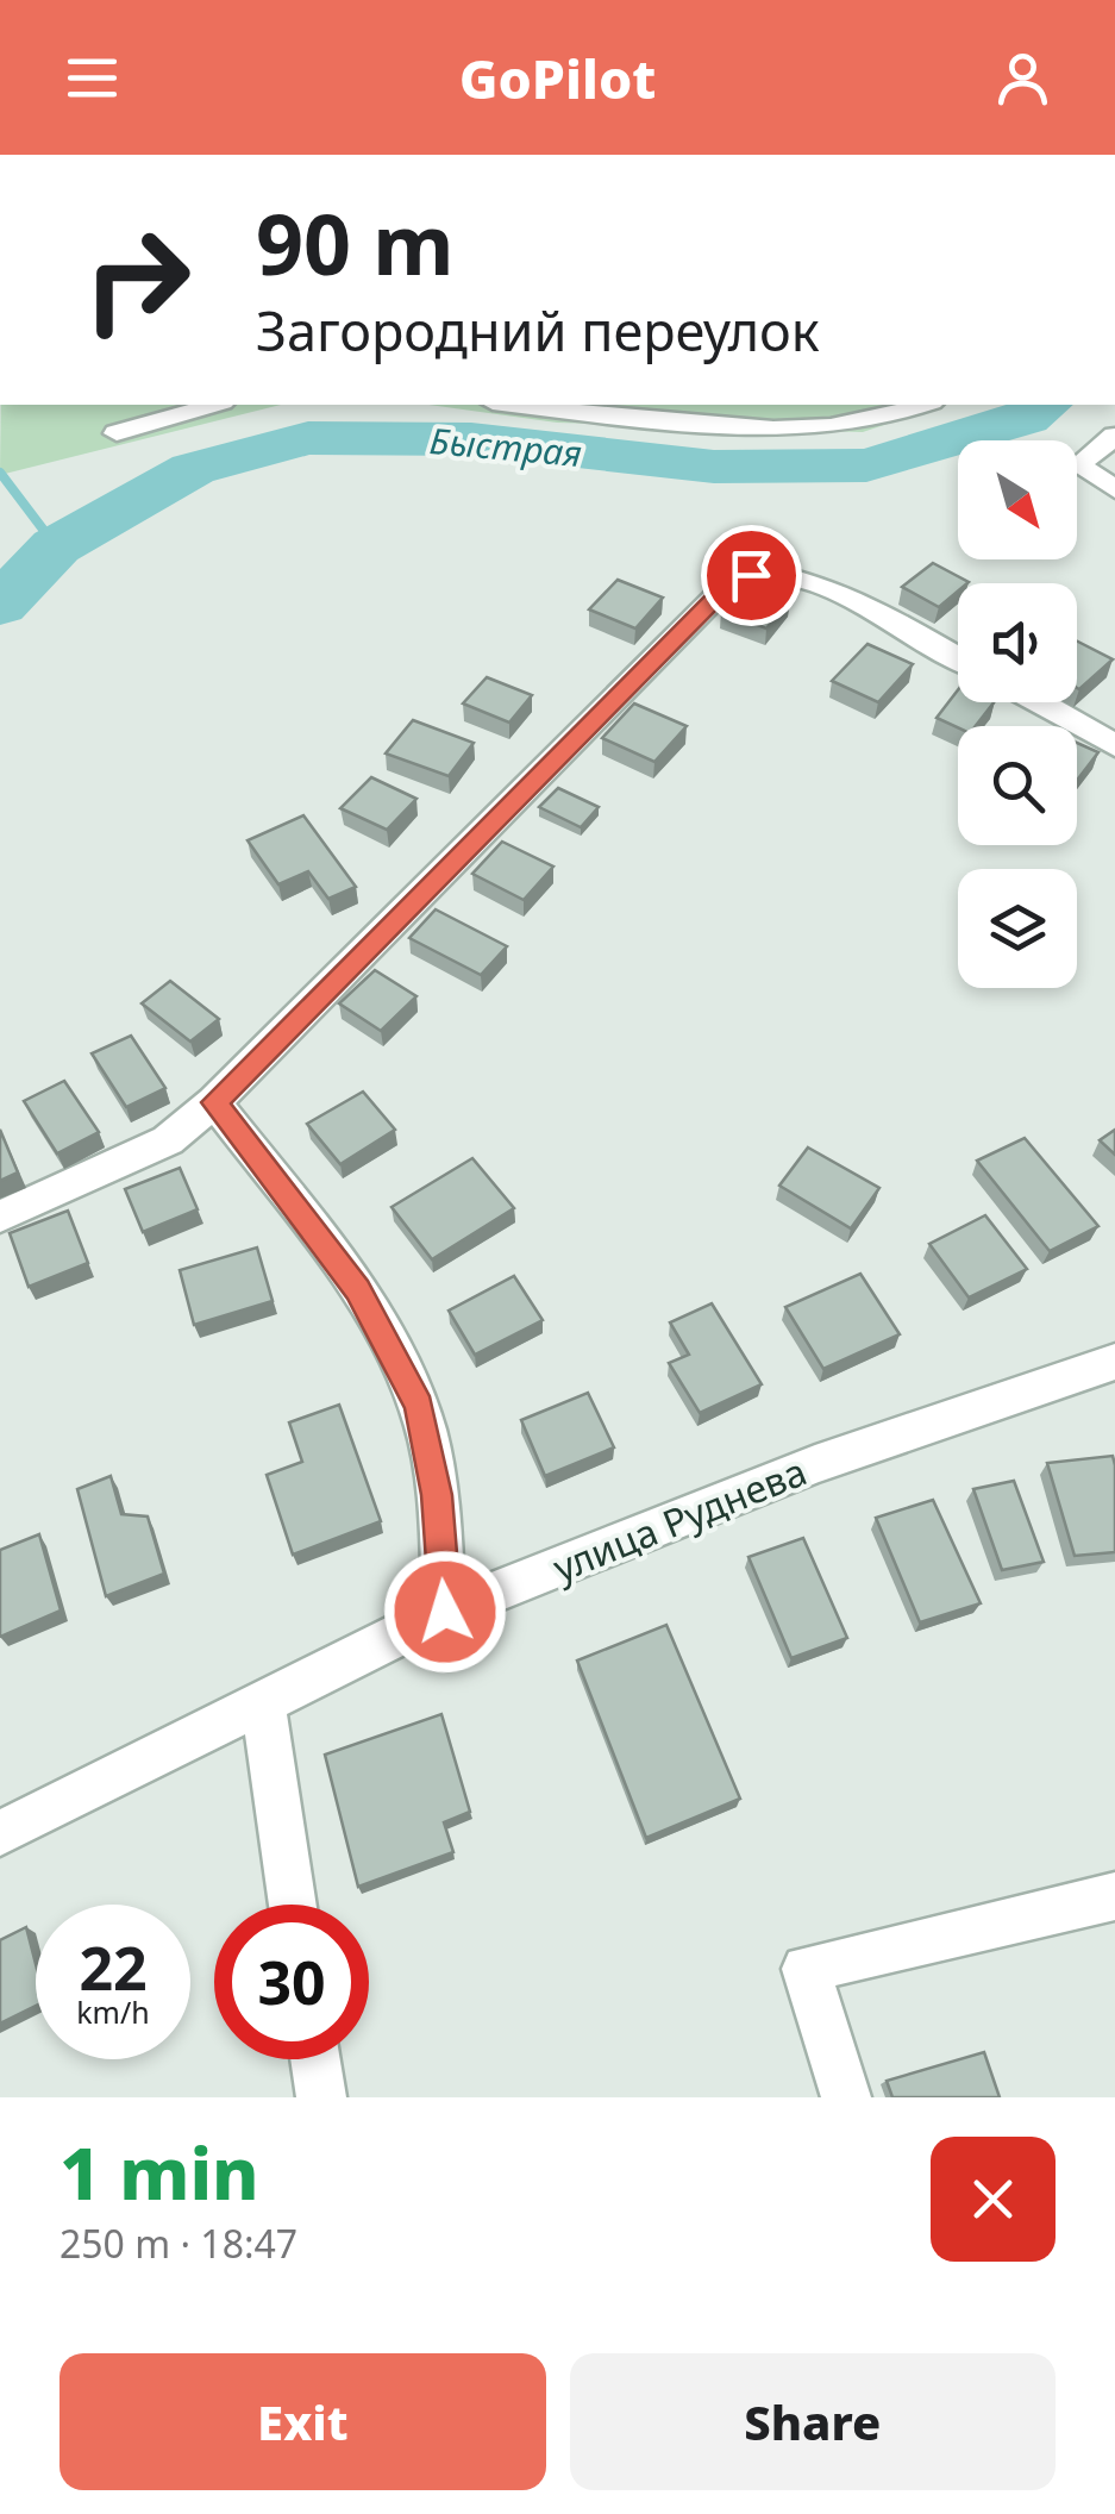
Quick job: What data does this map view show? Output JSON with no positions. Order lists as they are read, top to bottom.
{
  "streets": {
    "street": ["улица Руднева"]
  },
  "water": ["Быстрая"],
  "north": "bottom right",
  "page": {
    "header": "GoPilot",
    "turn": ["90 m", "Загородний переулок"],
    "speed": "22 km/h",
    "limit": "30",
    "heading": ["1 min", "250 m · 18:47"],
    "buttons": ["Exit", "Share"]
  }
}
